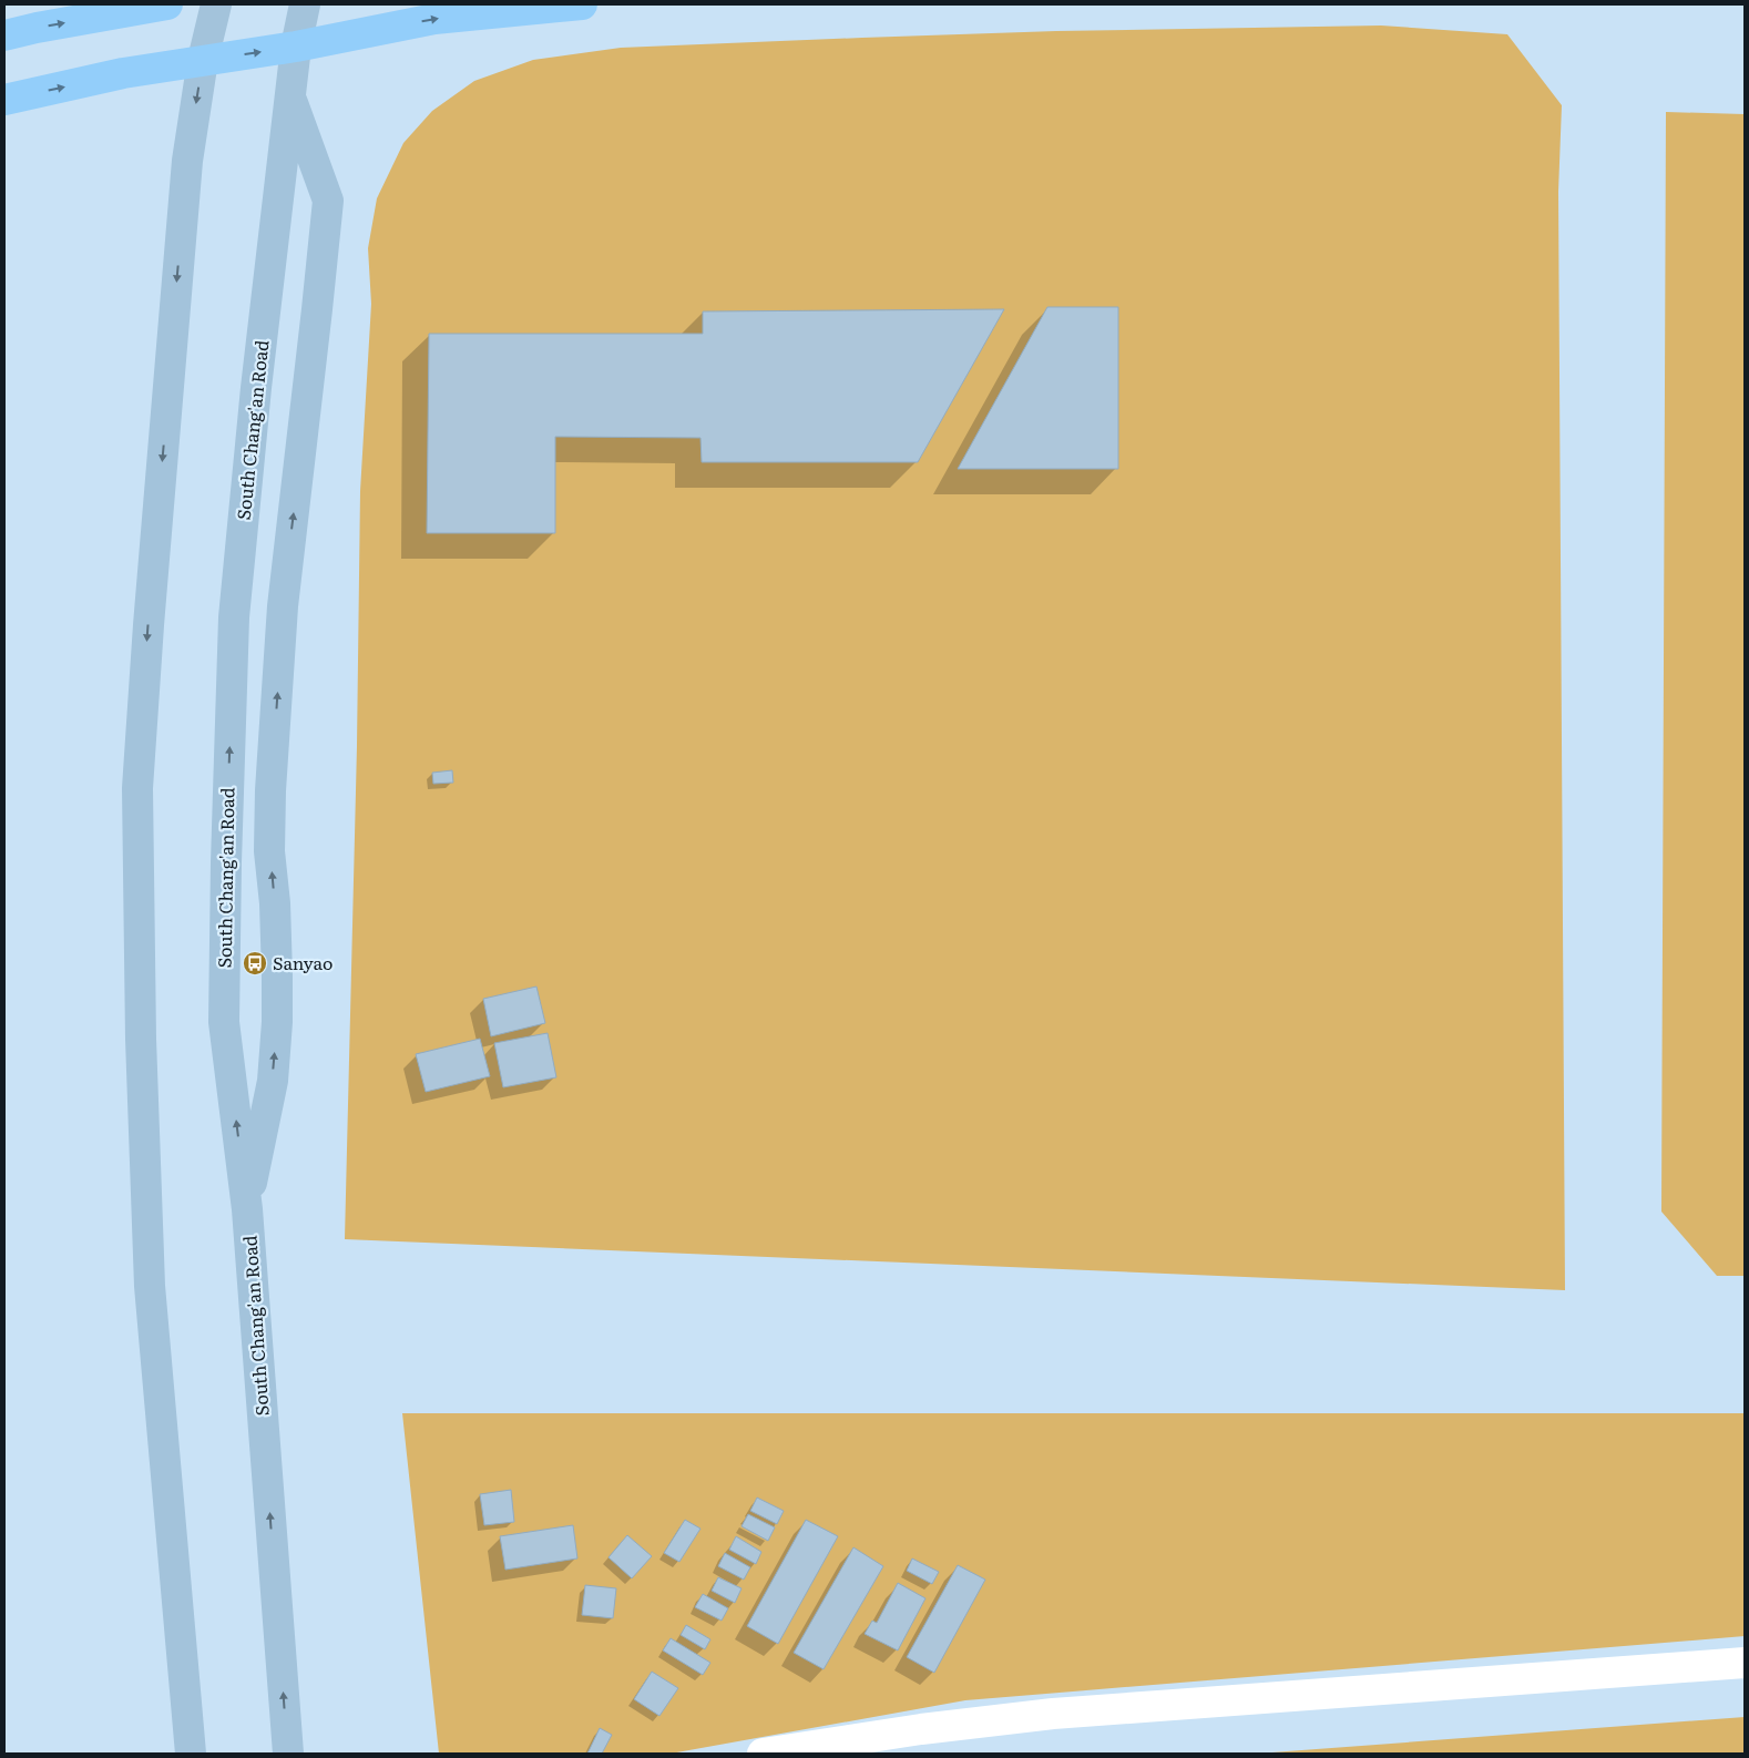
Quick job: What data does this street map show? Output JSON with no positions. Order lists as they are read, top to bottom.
{
  "streets": {
    "main road": ["South Chang'an Road"]
  },
  "places": {
    "bus stop": ["Sanyao"]
  }
}
